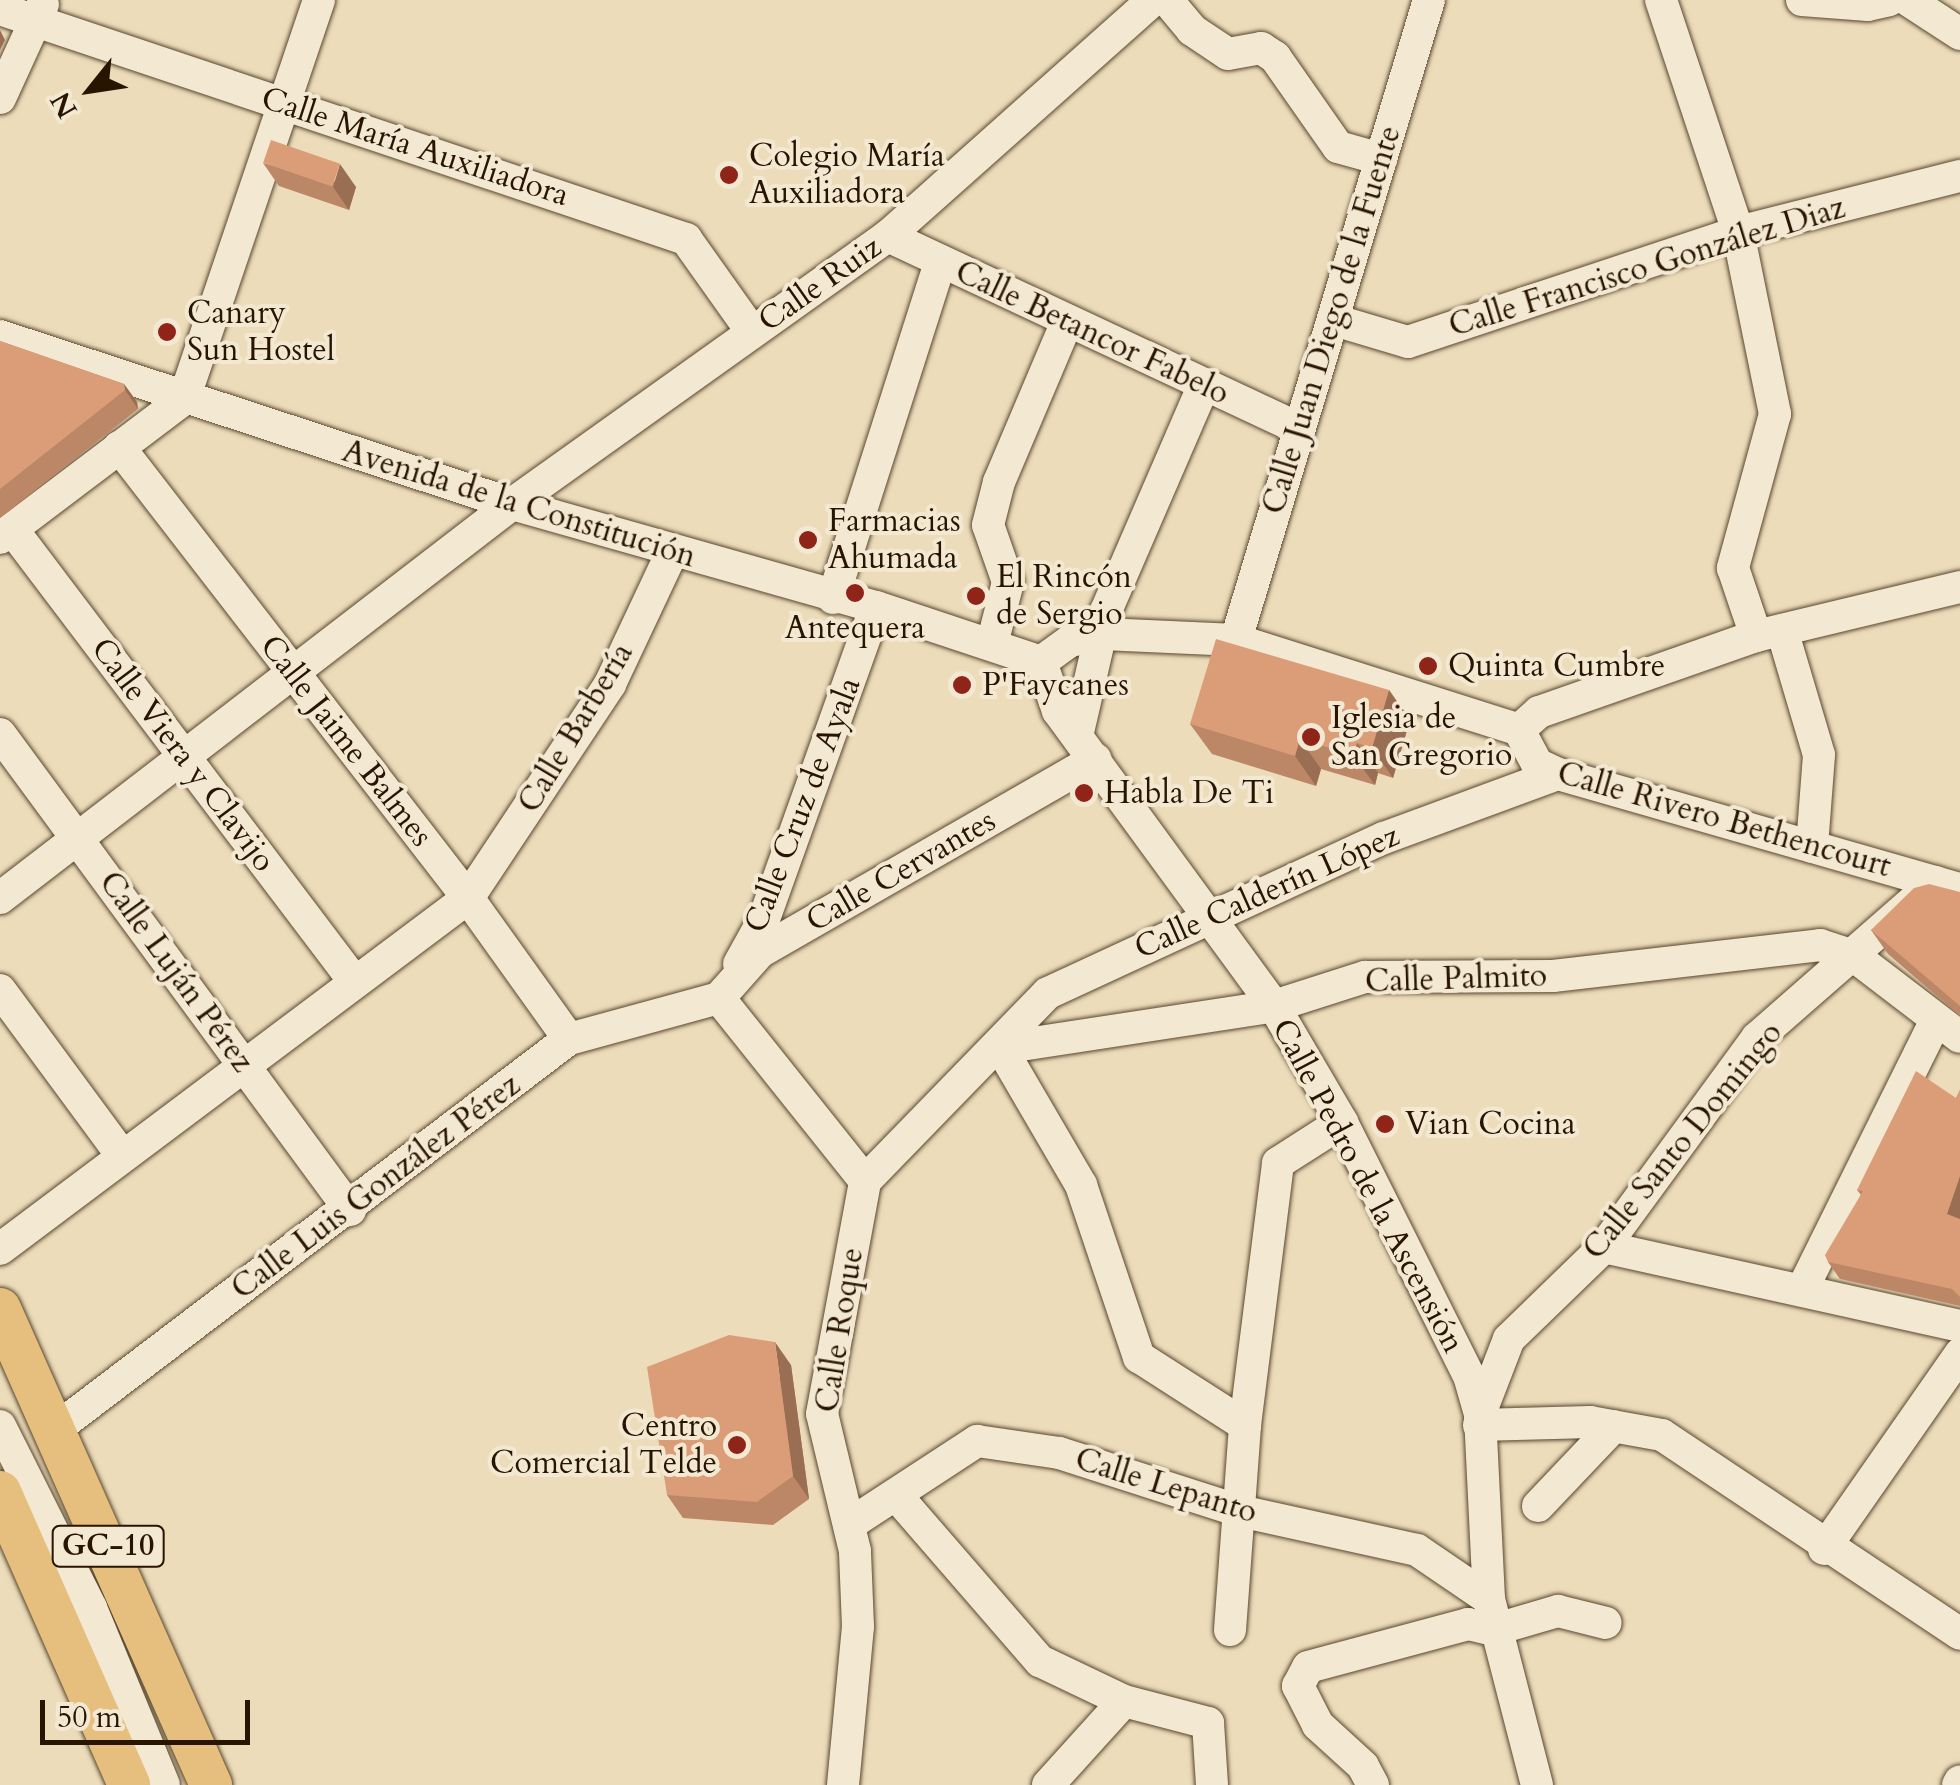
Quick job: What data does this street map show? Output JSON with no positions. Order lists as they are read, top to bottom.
{
  "streets": {
    "main road": ["GC-10"],
    "street": [
      "Calle María Auxiliadora",
      "Calle Francisco González Diaz",
      "Calle Ruiz",
      "Calle Juan Diego de la Fuente",
      "Calle Betancor Fabelo",
      "Avenida de la Constitución",
      "Calle Barbería",
      "Calle Jaime Balmes",
      "Calle Viera y Clavijo",
      "Calle Cruz de Ayala",
      "Calle Rivero Bethencourt",
      "Calle Cervantes",
      "Calle Calderín López",
      "Calle Luján Pérez",
      "Calle Palmito",
      "Calle Santo Domingo",
      "Calle Pedro de la Ascensión",
      "Calle Luis González Pérez",
      "Calle Roque",
      "Calle Lepanto"
    ]
  },
  "crossings": [
    ["Calle María Auxiliadora", "Calle Ruiz"],
    ["Calle Francisco González Diaz", "Calle Juan Diego de la Fuente"],
    ["Calle Ruiz", "Calle Betancor Fabelo"],
    ["Calle Ruiz", "Avenida de la Constitución"],
    ["Calle Ruiz", "Calle Jaime Balmes"],
    ["Calle Ruiz", "Calle Viera y Clavijo"],
    ["Calle Ruiz", "Calle Luján Pérez"],
    ["Calle Juan Diego de la Fuente", "Calle Betancor Fabelo"],
    ["Avenida de la Constitución", "Calle Barbería"],
    ["Avenida de la Constitución", "Calle Cruz de Ayala"],
    ["Avenida de la Constitución", "Calle Pedro de la Ascensión"],
    ["Calle Barbería", "Calle Jaime Balmes"],
    ["Calle Jaime Balmes", "Calle Luis González Pérez"],
    ["Calle Cruz de Ayala", "Calle Cervantes"],
    ["Calle Cruz de Ayala", "Calle Luis González Pérez"],
    ["Calle Rivero Bethencourt", "Calle Calderín López"],
    ["Calle Rivero Bethencourt", "Calle Santo Domingo"],
    ["Calle Cervantes", "Calle Pedro de la Ascensión"],
    ["Calle Cervantes", "Calle Luis González Pérez"],
    ["Calle Calderín López", "Calle Palmito"],
    ["Calle Calderín López", "Calle Pedro de la Ascensión"],
    ["Calle Luján Pérez", "Calle Luis González Pérez"],
    ["Calle Palmito", "Calle Santo Domingo"],
    ["Calle Palmito", "Calle Pedro de la Ascensión"],
    ["Calle Santo Domingo", "Calle Pedro de la Ascensión"],
    ["Calle Santo Domingo", "Calle Lepanto"],
    ["Calle Luis González Pérez", "GC-10"],
    ["Calle Roque", "Calle Lepanto"]
  ],
  "places": [
    "Colegio María Auxiliadora",
    "Canary Sun Hostel",
    "Farmacias Ahumada",
    "Antequera",
    "El Rincón de Sergio",
    "Quinta Cumbre",
    "P'Faycanes",
    "Iglesia de San Gregorio",
    "Habla De Ti",
    "Vian Cocina",
    "Centro Comercial Telde"
  ],
  "scale_bar": "50 m",
  "north": "bottom left"
}
